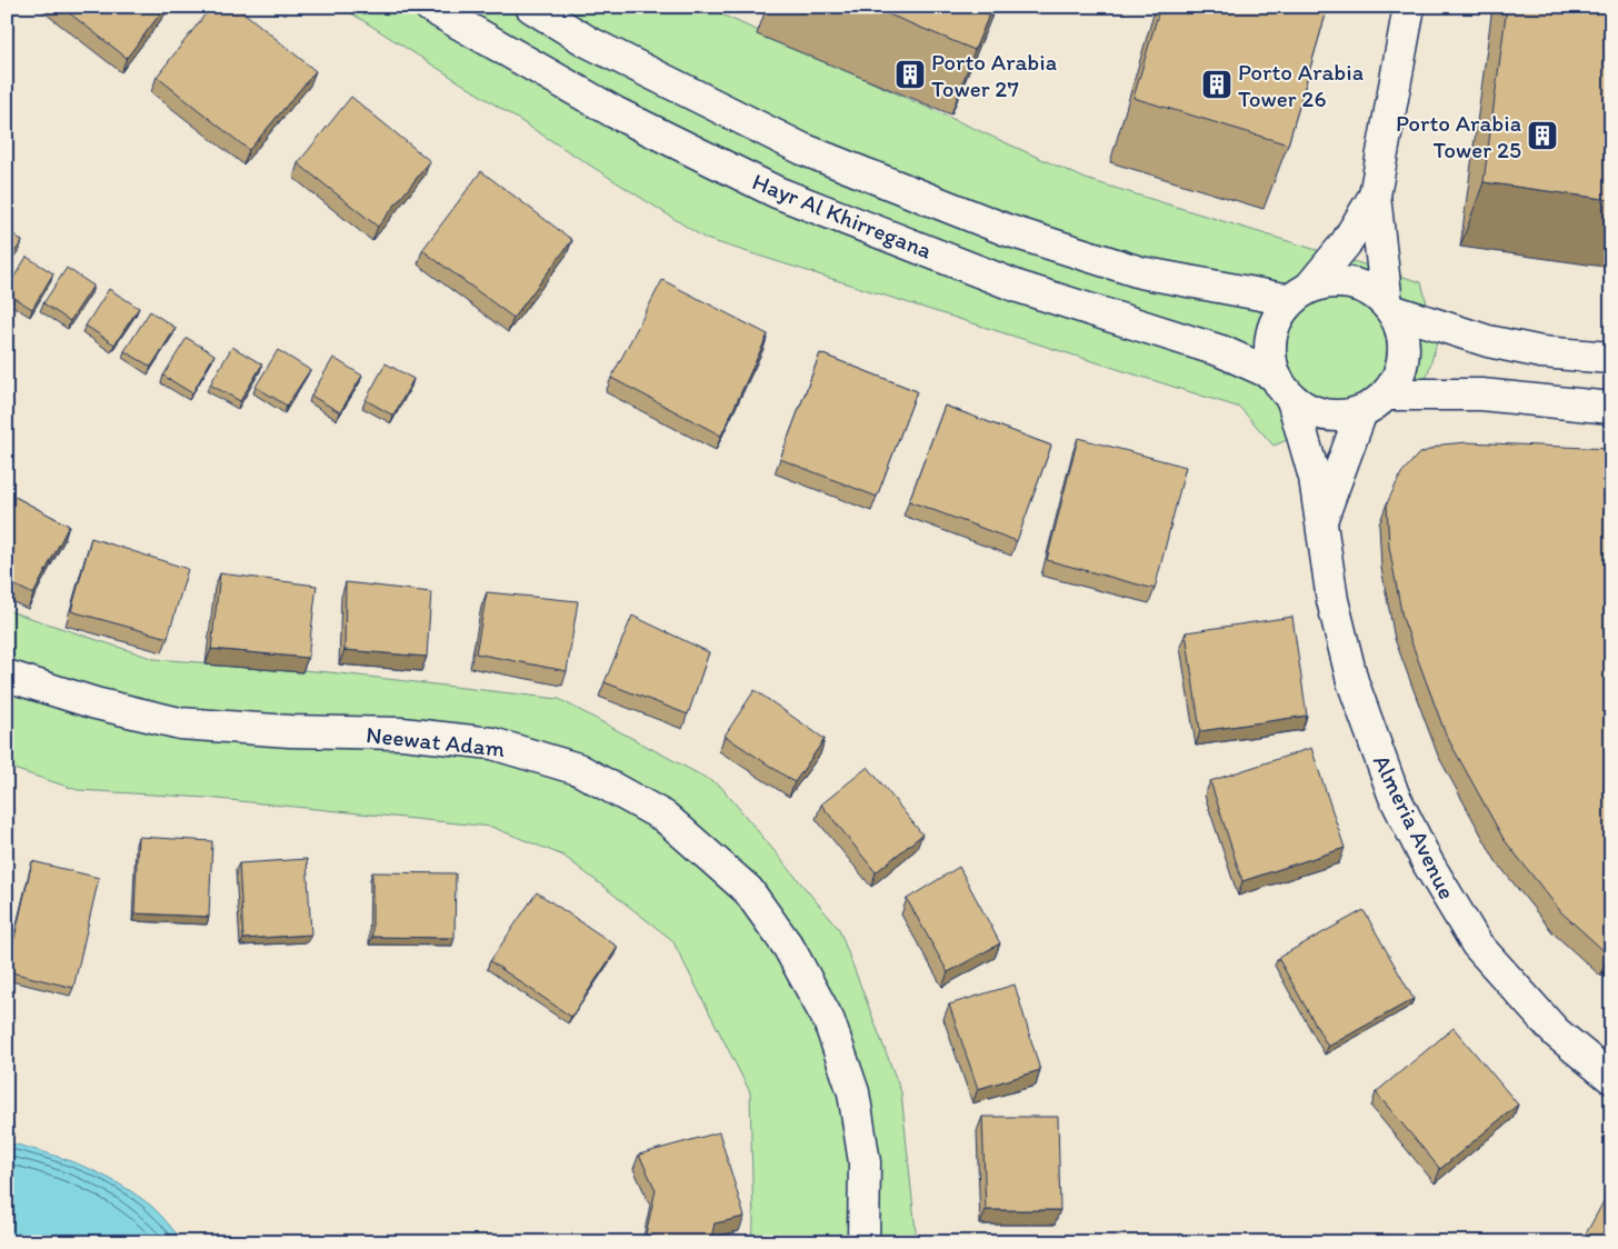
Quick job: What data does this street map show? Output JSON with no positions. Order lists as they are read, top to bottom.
{
  "streets": {
    "street": ["Hayr Al Khirregana", "Neewat Adam", "Almeria Avenue"]
  },
  "crossings": [
    ["Hayr Al Khirregana", "Almeria Avenue"]
  ],
  "places": {
    "building": ["Porto Arabia Tower 27", "Porto Arabia Tower 26", "Porto Arabia Tower 25"]
  }
}
